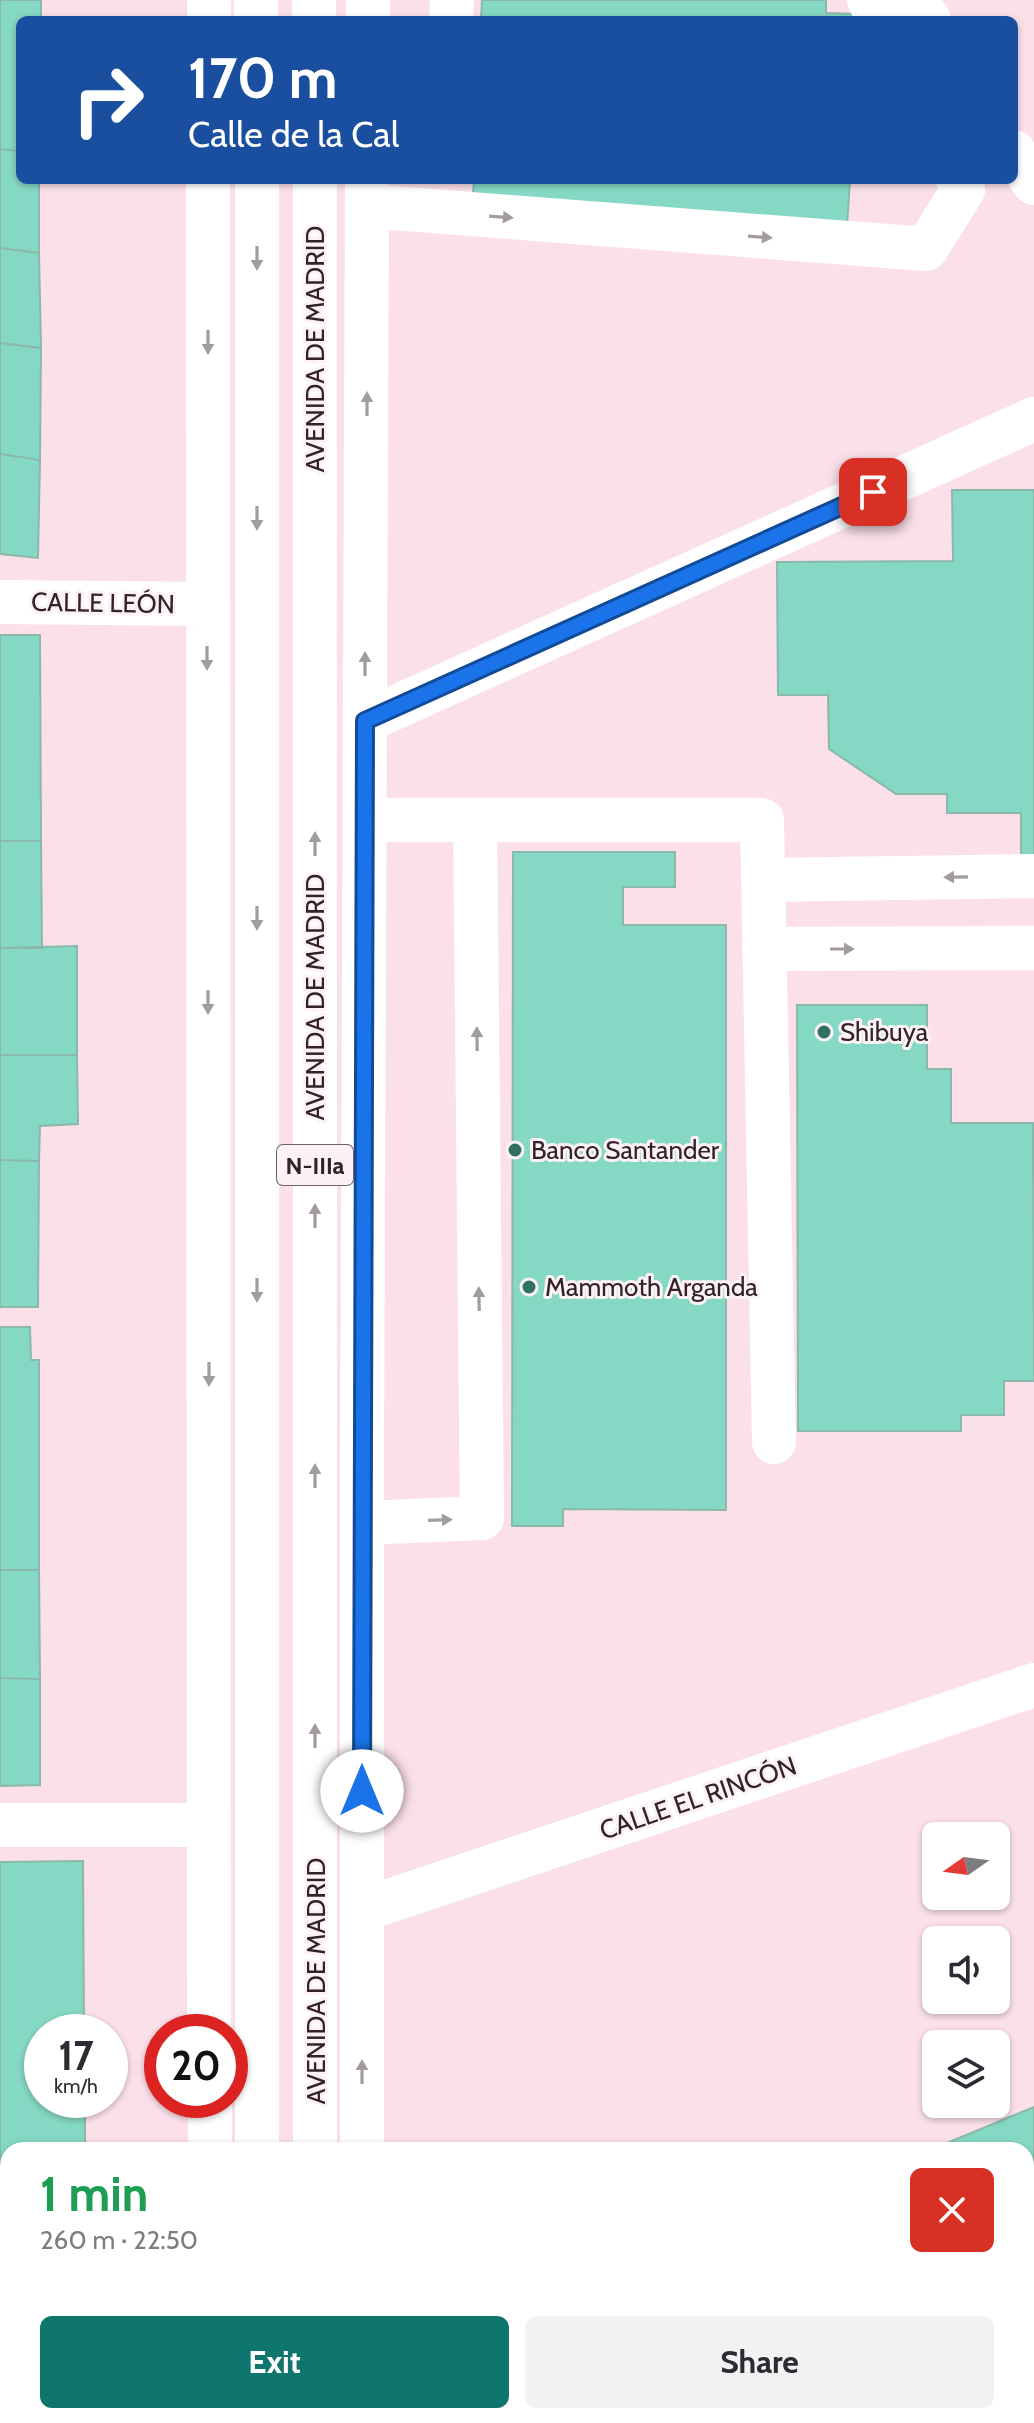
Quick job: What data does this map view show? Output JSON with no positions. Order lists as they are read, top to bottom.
{
  "streets": {
    "main road": [
      "AVENIDA DE MADRID",
      "CALLE LEÓN",
      "N-IIIa",
      "CALLE EL RINCÓN"
    ]
  },
  "places": ["Shibuya", "Banco Santander", "Mammoth Arganda"],
  "north": "left",
  "page": {
    "turn": ["170 m", "Calle de la Cal"],
    "speed": "17 km/h",
    "limit": "20",
    "heading": ["1 min", "260 m · 22:50"],
    "buttons": ["Exit", "Share"]
  }
}
